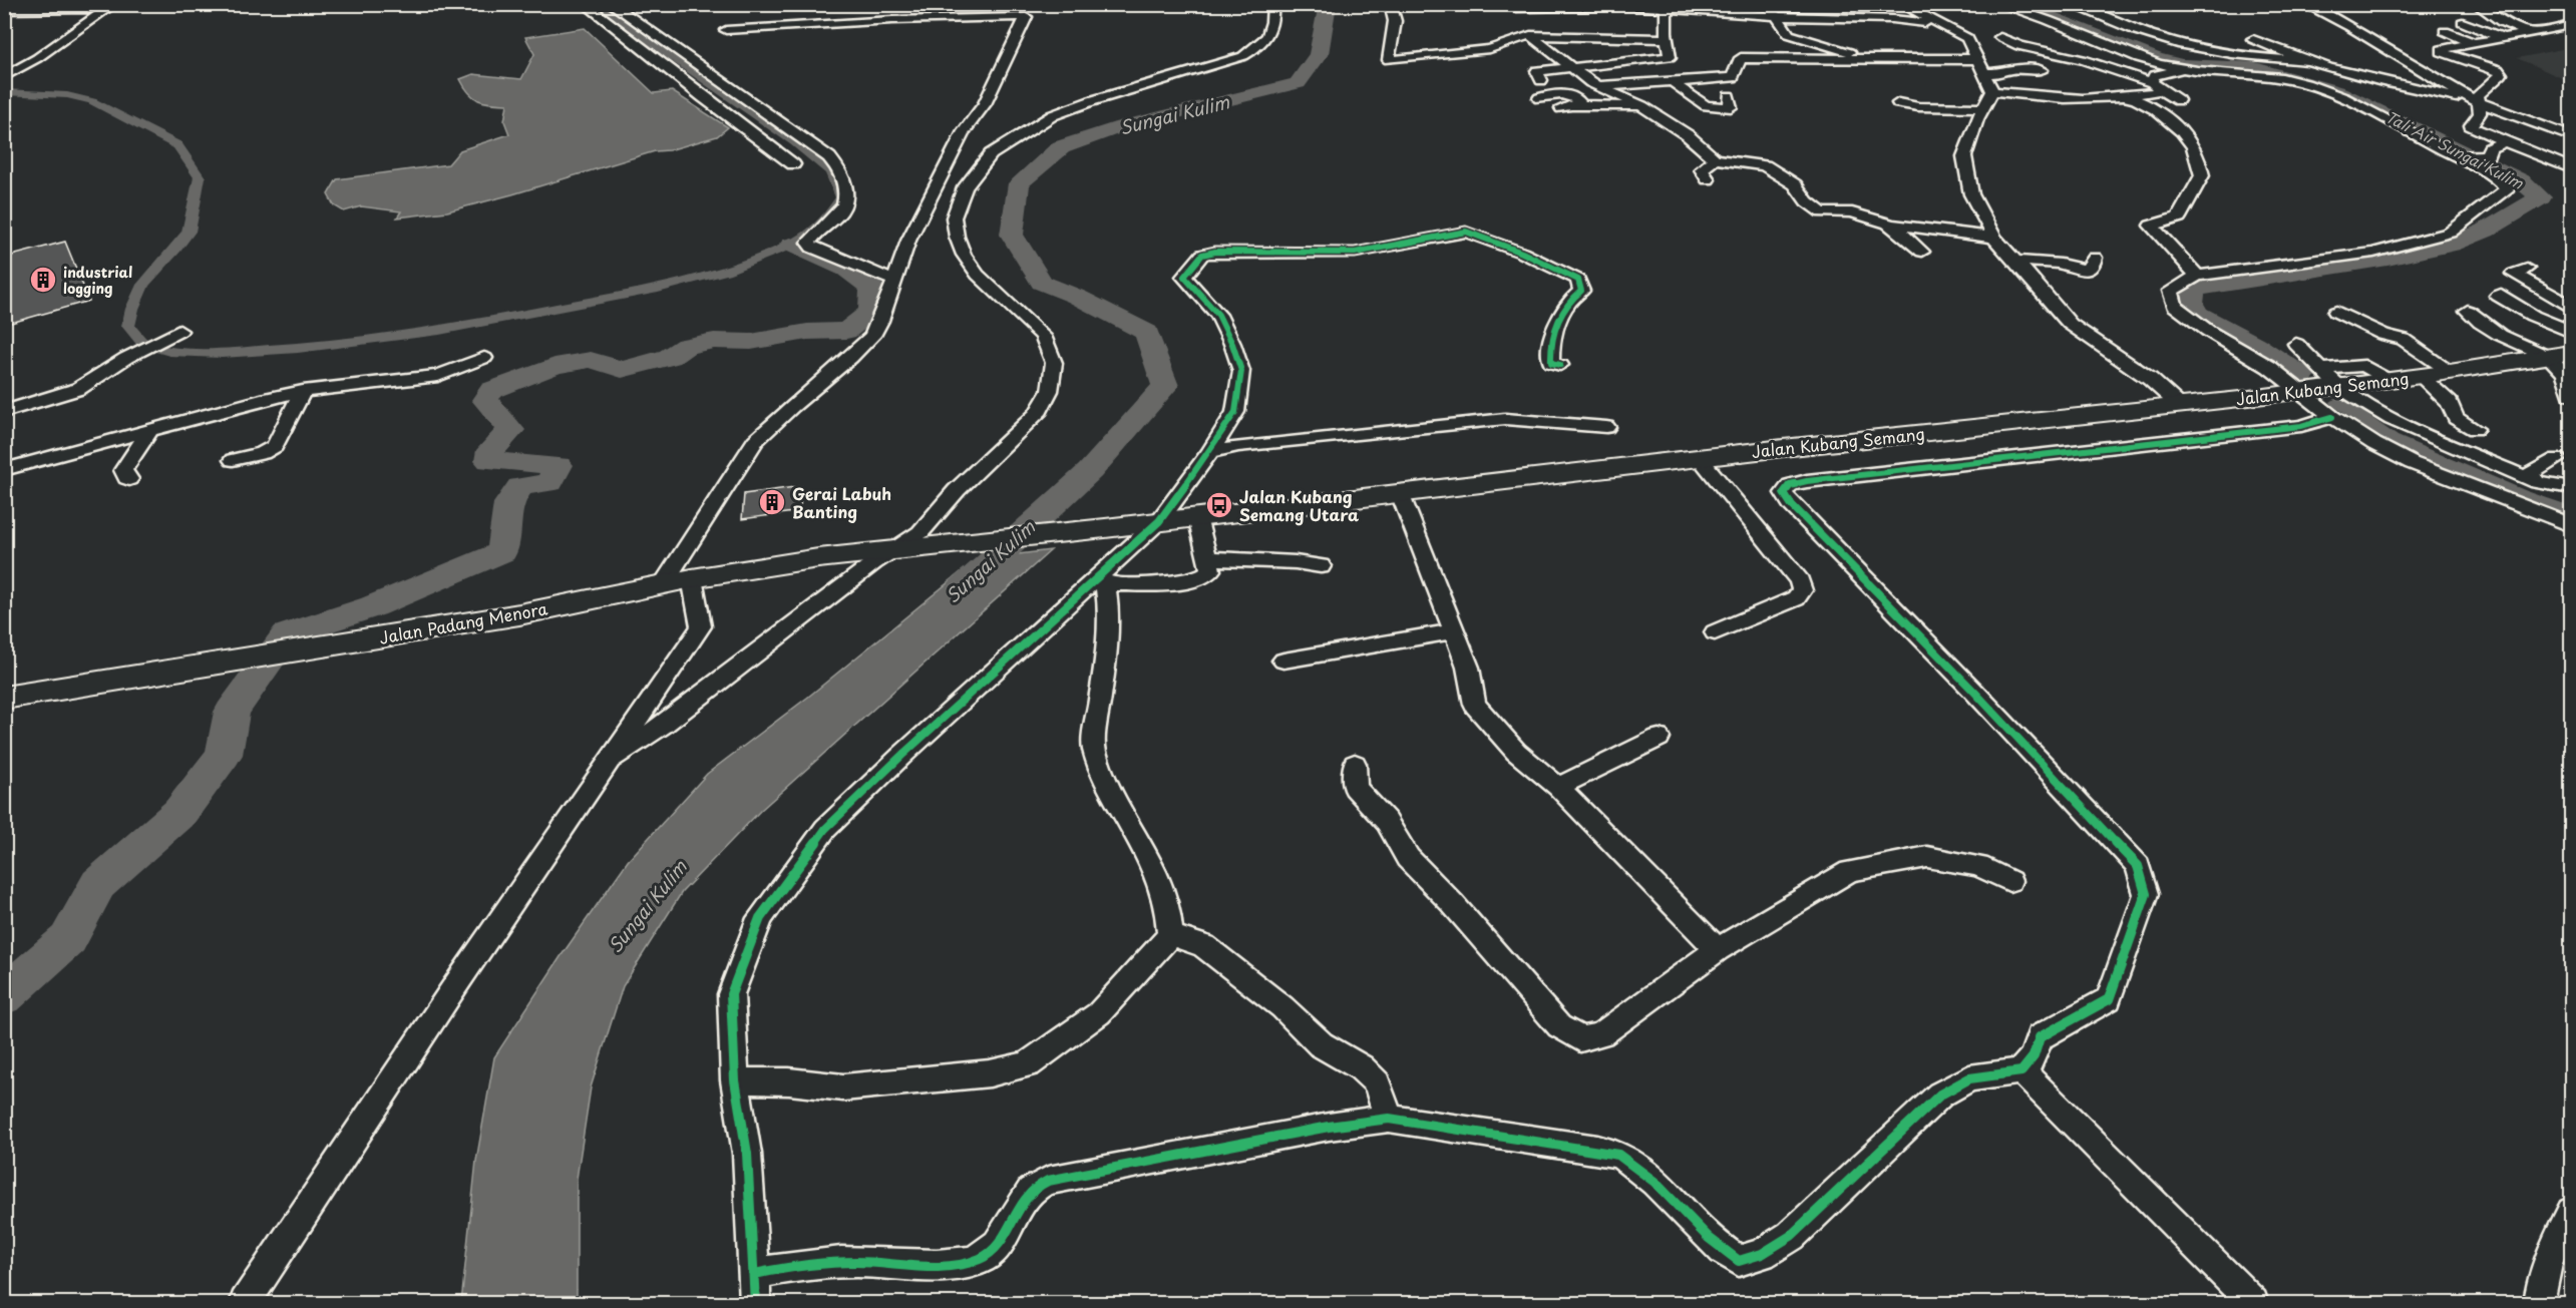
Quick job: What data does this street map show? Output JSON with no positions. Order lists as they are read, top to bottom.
{
  "streets": {
    "main road": ["Jalan Kubang Semang", "Jalan Padang Menora"]
  },
  "crossings": [
    ["Jalan Kubang Semang", "Jalan Padang Menora"]
  ],
  "water": ["Sungai Kulim", "Tali Air Sungai Kulim"],
  "places": {
    "building": ["industrial logging", "Gerai Labuh Banting"],
    "bus stop": ["Jalan Kubang Semang Utara"]
  }
}
